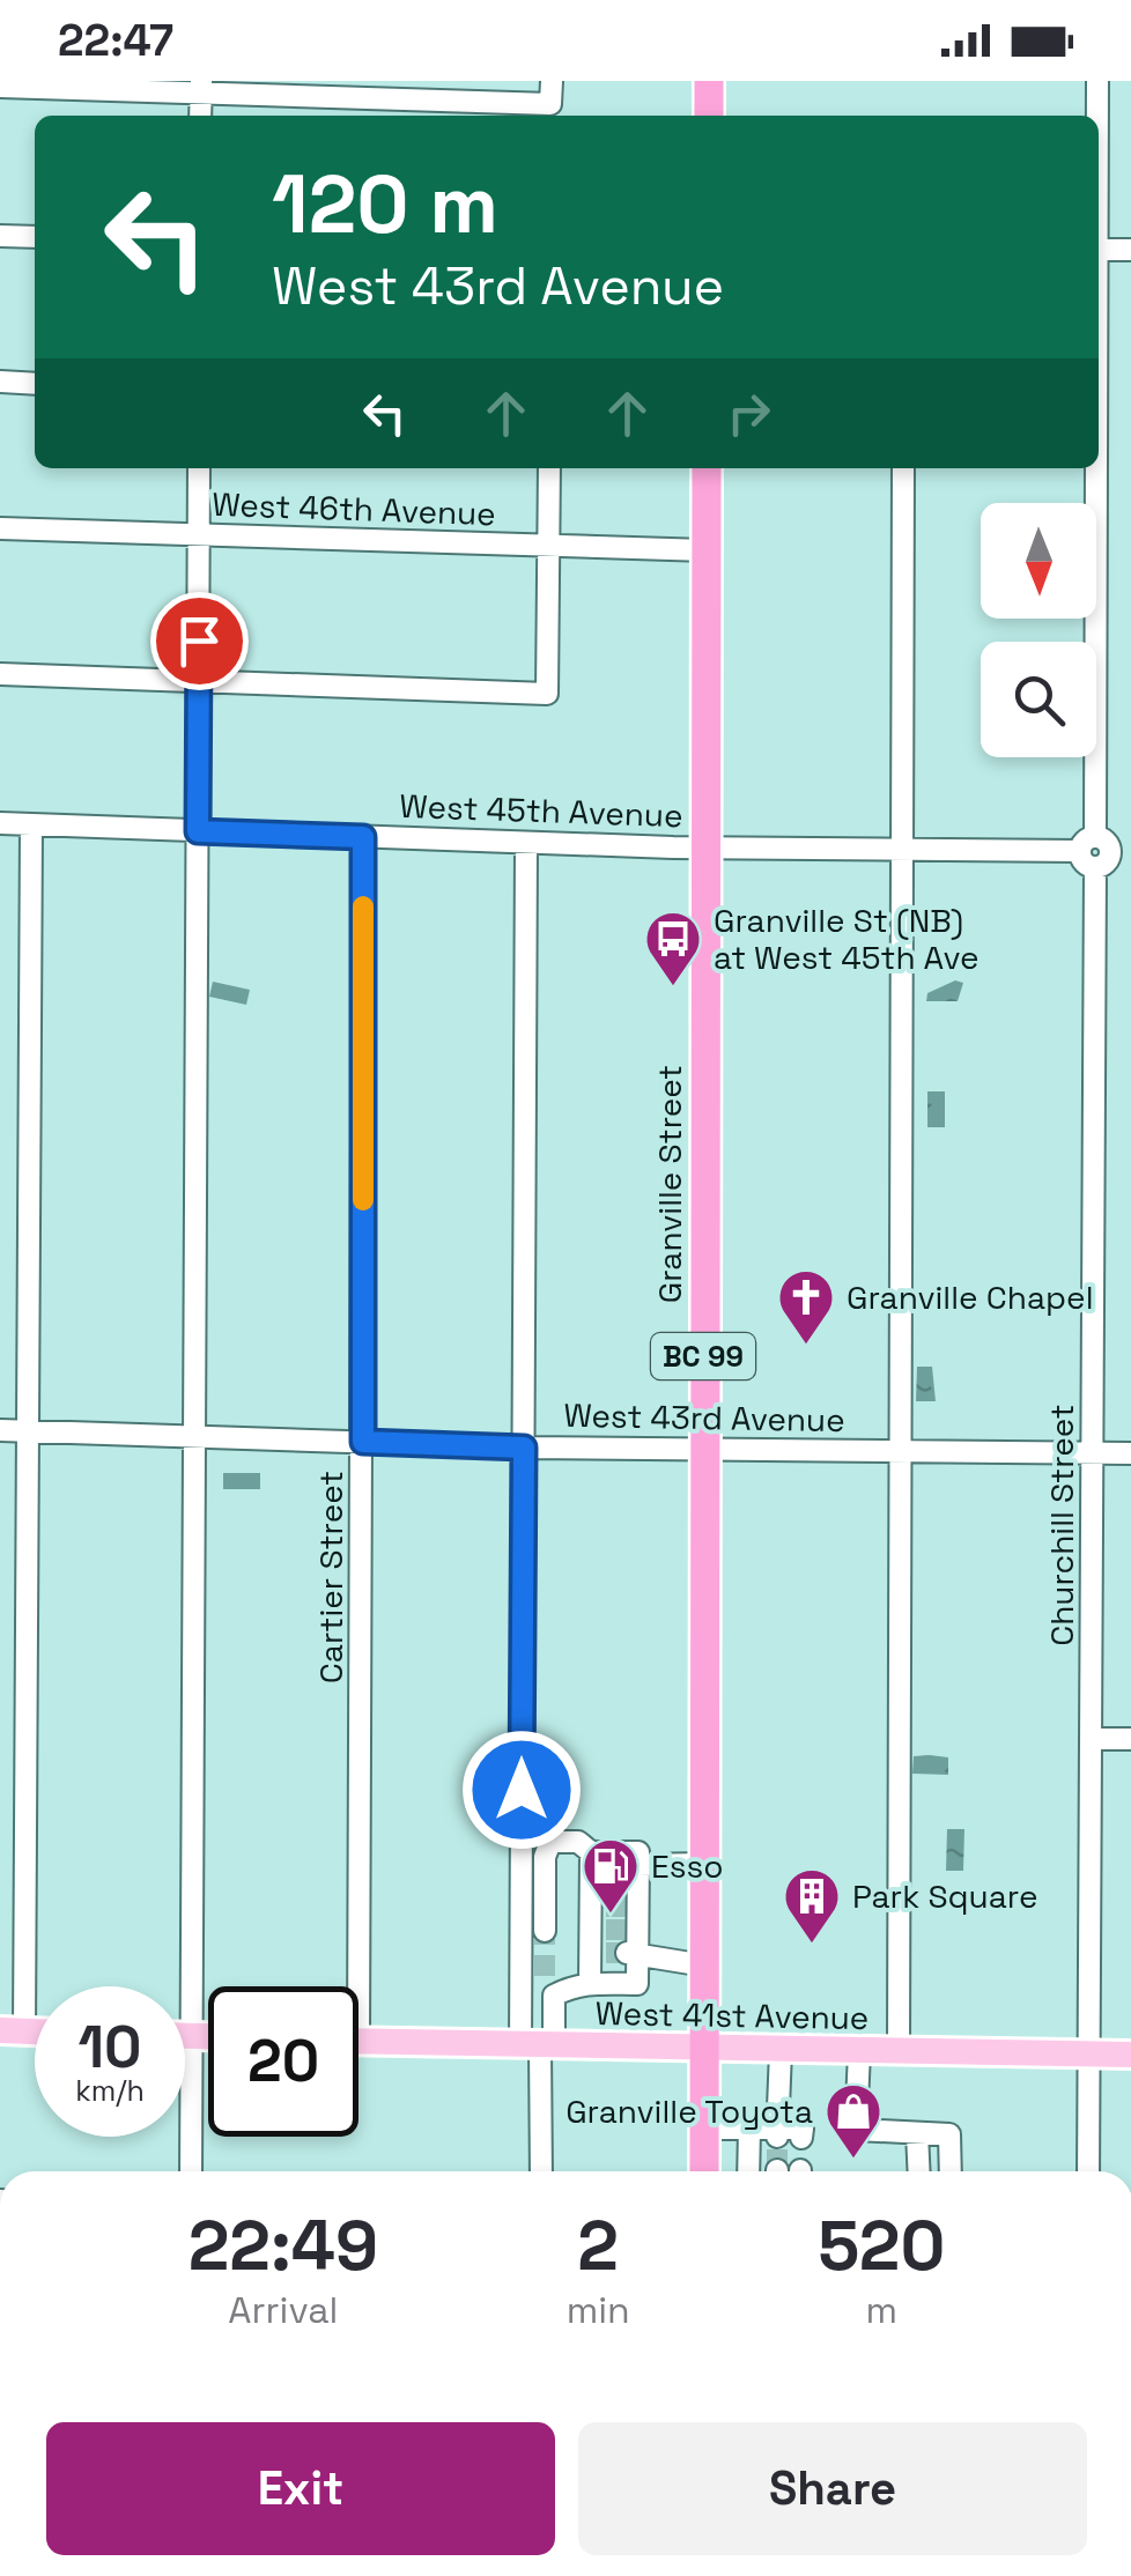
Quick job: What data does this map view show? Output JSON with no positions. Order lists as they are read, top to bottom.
{
  "streets": {
    "highway": ["Granville Street", "BC 99"],
    "main road": ["West 41st Avenue"],
    "street": [
      "West 46th Avenue",
      "West 45th Avenue",
      "West 43rd Avenue",
      "Churchill Street",
      "Cartier Street"
    ]
  },
  "crossings": [
    ["West 46th Avenue", "Granville Street"],
    ["West 45th Avenue", "Granville Street"],
    ["West 45th Avenue", "Churchill Street"],
    ["West 45th Avenue", "Cartier Street"],
    ["Granville Street", "West 43rd Avenue"],
    ["Granville Street", "West 41st Avenue"],
    ["West 43rd Avenue", "Churchill Street"],
    ["West 43rd Avenue", "Cartier Street"],
    ["Churchill Street", "West 41st Avenue"]
  ],
  "places": {
    "bus stop": ["Granville St (NB) at West 45th Ave"],
    "church": ["Granville Chapel"],
    "fuel station": ["Esso"],
    "building": ["Park Square"],
    "shop": ["Granville Toyota"]
  },
  "north": "bottom",
  "page": {
    "status": "22:47",
    "turn": ["120 m", "West 43rd Avenue"],
    "speed": "10 km/h",
    "limit": "20",
    "eta": [
      "22:49",
      "Arrival",
      "2",
      "min",
      "520",
      "m"
    ],
    "buttons": ["Exit", "Share"]
  }
}
